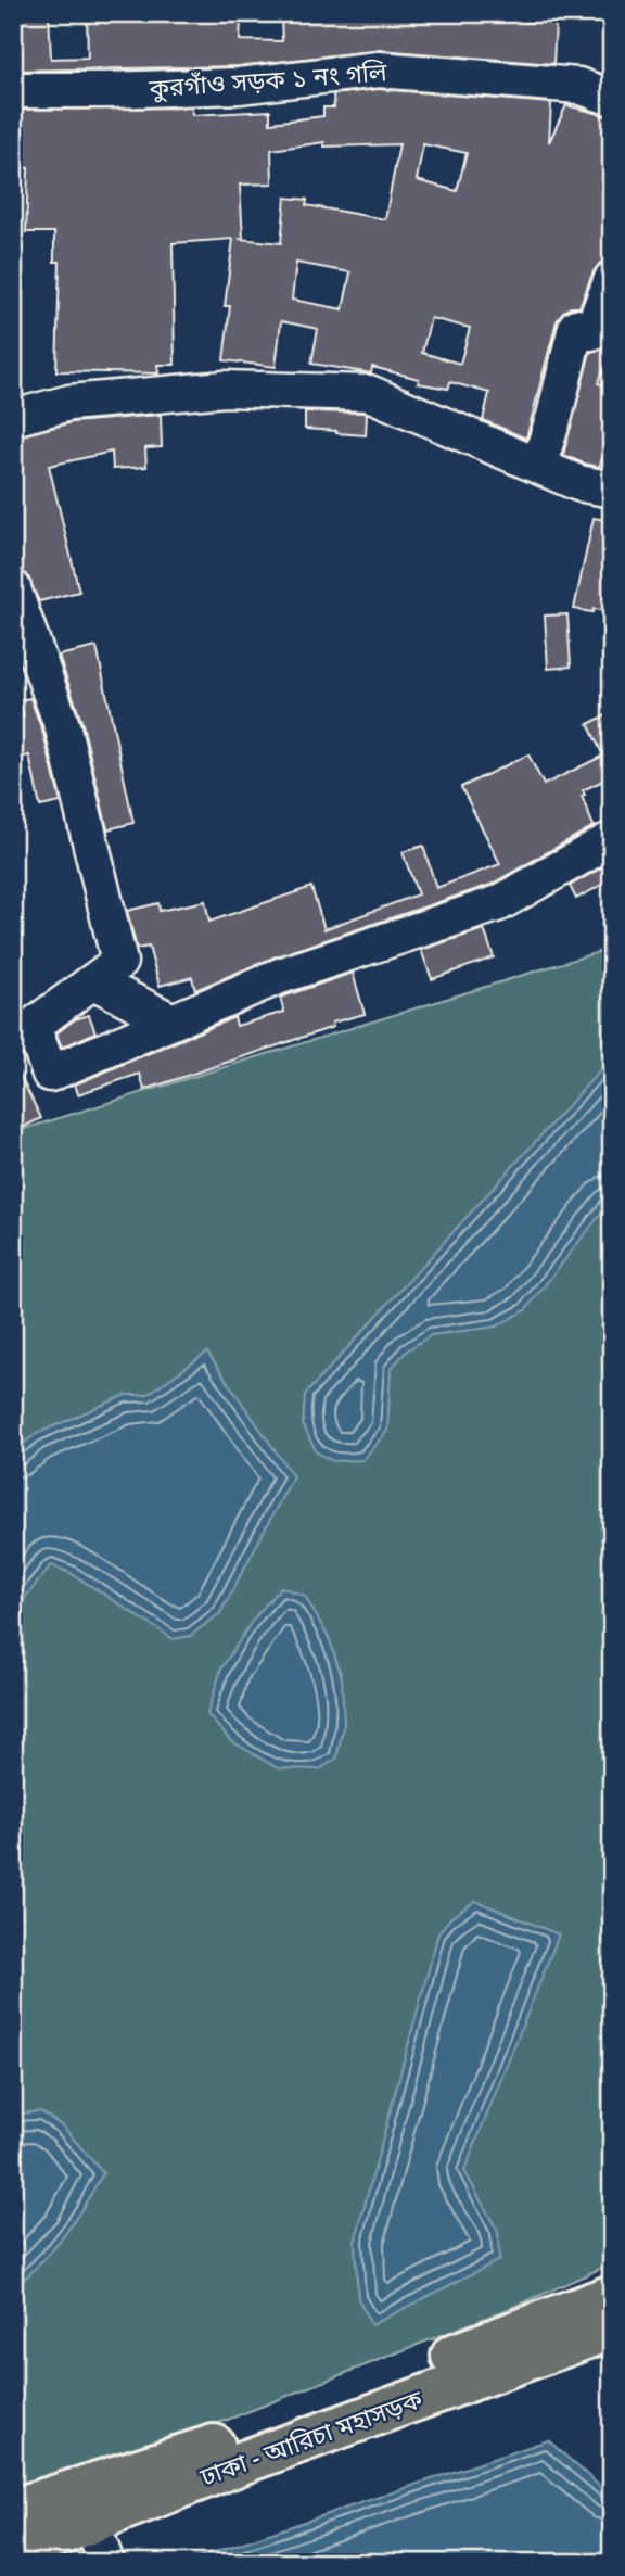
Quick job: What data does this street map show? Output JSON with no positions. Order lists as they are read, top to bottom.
{
  "streets": {
    "highway": ["ঢাকা - আরিচা মহাসড়ক"],
    "street": ["কুরগাঁও সড়ক ১ নং গলি"]
  }
}
